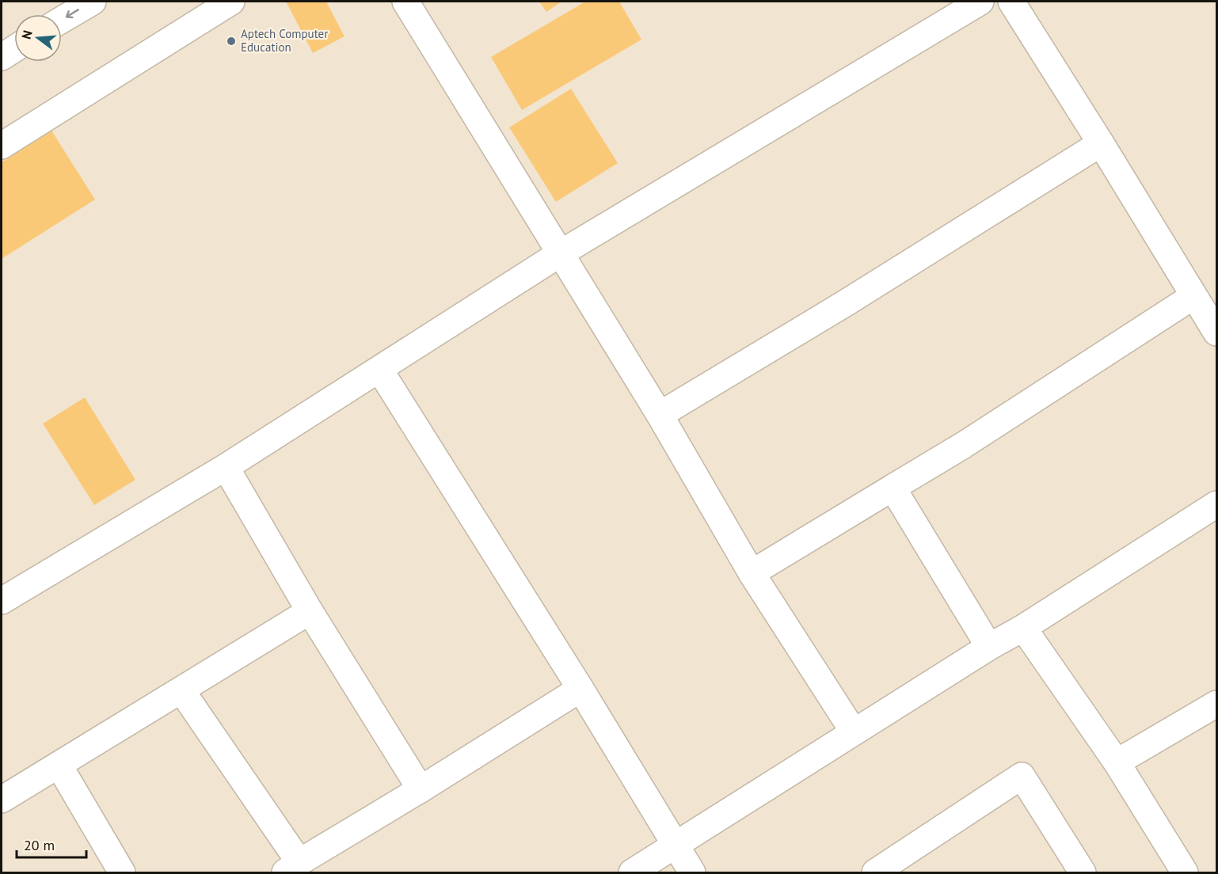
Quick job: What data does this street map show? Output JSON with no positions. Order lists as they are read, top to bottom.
{
  "places": ["Aptech Computer Education"],
  "scale_bar": "20 m",
  "north": "left"
}
